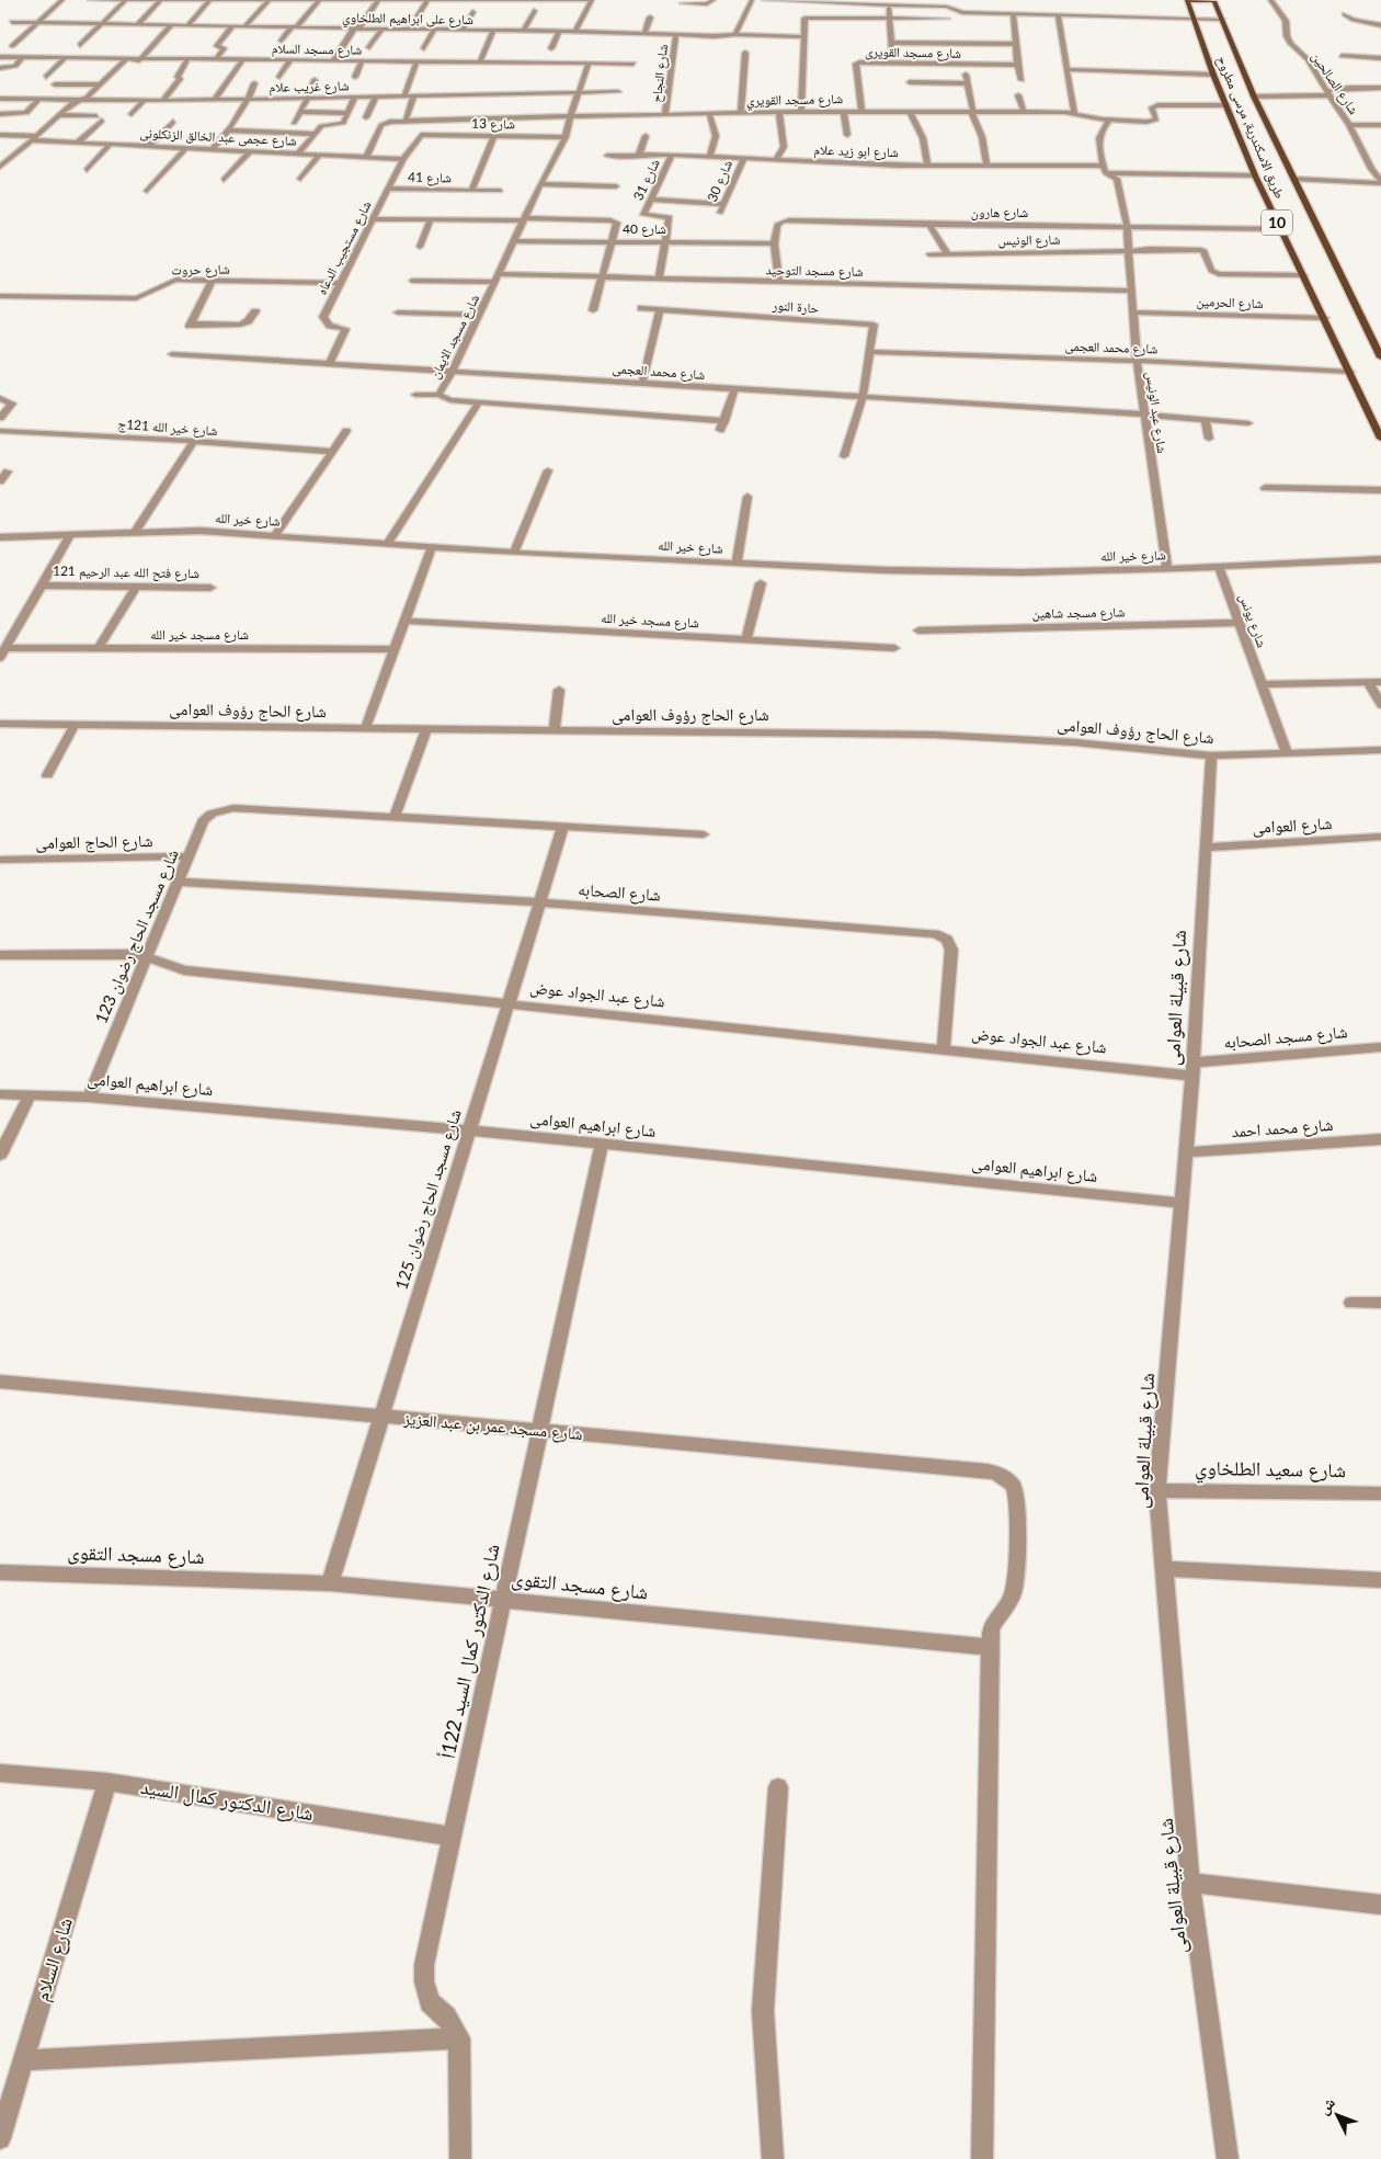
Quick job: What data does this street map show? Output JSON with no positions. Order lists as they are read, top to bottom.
{
  "streets": {
    "main road": ["طريق الاسكندرية, مرسى مطروح", "10"],
    "street": [
      "شارع على ابراهيم الطلخاوي",
      "شارع مسجد السلام",
      "شارع مسجد القويرى",
      "شارع النجاح",
      "شارع الصالحين",
      "شارع غريب علام",
      "شارع مسجد القويري",
      "شارع 13",
      "شارع عجمى عبد الخالق الزنكلونى",
      "شارع ابو زيد علام",
      "شارع 41",
      "شارع 31",
      "شارع 30",
      "شارع هارون",
      "شارع 40",
      "شارع الونيس",
      "شارع مستجيب الدعاه",
      "شارع حروت",
      "شارع مسجد التوحيد",
      "شارع الحرمين",
      "حارة النور",
      "شارع مسجد الايمان",
      "شارع محمد العجمى",
      "شارع عبد الونيس",
      "شارع خير الله 121ج",
      "شارع خير الله",
      "شارع فتح الله عبد الرحيم 121",
      "شارع مسجد شاهين",
      "شارع مسجد خير الله",
      "شارع يونس",
      "شارع الحاج رؤوف العوامى",
      "شارع العوامى",
      "شارع الحاج العوامى",
      "شارع الصحابه",
      "شارع مسجد الحاج رضوان 123",
      "شارع عبد الجواد عوض",
      "شارع قبيلة العوامى",
      "شارع مسجد الصحابه",
      "شارع ابراهيم العوامى",
      "شارع محمد احمد",
      "شارع مسجد الحاج رضوان 125",
      "شارع مسجد عمر بن عبد العزيز",
      "شارع سعيد الطلخاوي",
      "شارع مسجد التقوى",
      "شارع الدكتور كمال السيد 122أ",
      "شارع الدكتور كمال السيد",
      "شارع السلام"
    ]
  },
  "crossings": [
    ["شارع على ابراهيم الطلخاوي", "شارع النجاح"],
    ["شارع مسجد السلام", "شارع مسجد الايمان"],
    ["شارع مسجد القويرى", "شارع مسجد القويري"],
    ["شارع النجاح", "شارع مسجد القويري"],
    ["شارع غريب علام", "شارع مسجد الايمان"],
    ["شارع مسجد القويري", "طريق الاسكندرية, مرسى مطروح"],
    ["شارع مسجد القويري", "شارع عجمى عبد الخالق الزنكلونى"],
    ["شارع مسجد القويري", "شارع مسجد الايمان"],
    ["شارع 13", "شارع 41"],
    ["شارع 13", "شارع مستجيب الدعاه"],
    ["شارع 13", "شارع مسجد الايمان"],
    ["طريق الاسكندرية, مرسى مطروح", "شارع هارون"],
    ["طريق الاسكندرية, مرسى مطروح", "شارع الونيس"],
    ["طريق الاسكندرية, مرسى مطروح", "شارع الحرمين"],
    ["طريق الاسكندرية, مرسى مطروح", "شارع محمد العجمى"],
    ["شارع عجمى عبد الخالق الزنكلونى", "شارع مستجيب الدعاه"],
    ["شارع ابو زيد علام", "شارع 31"],
    ["شارع ابو زيد علام", "شارع 30"],
    ["شارع 41", "شارع مستجيب الدعاه"],
    ["شارع 31", "شارع 40"],
    ["شارع هارون", "شارع 40"],
    ["شارع هارون", "شارع عبد الونيس"],
    ["شارع 40", "شارع مسجد الايمان"],
    ["شارع الونيس", "شارع عبد الونيس"],
    ["شارع مستجيب الدعاه", "شارع حروت"],
    ["شارع مستجيب الدعاه", "شارع محمد العجمى"],
    ["شارع مسجد التوحيد", "شارع مسجد الايمان"],
    ["شارع مسجد التوحيد", "شارع عبد الونيس"],
    ["شارع الحرمين", "شارع عبد الونيس"],
    ["حارة النور", "شارع محمد العجمى"],
    ["شارع مسجد الايمان", "شارع محمد العجمى"],
    ["شارع محمد العجمى", "شارع عبد الونيس"],
    ["شارع عبد الونيس", "شارع خير الله"],
    ["شارع خير الله", "شارع يونس"],
    ["شارع مسجد شاهين", "شارع يونس"],
    ["شارع يونس", "شارع الحاج رؤوف العوامى"],
    ["شارع الحاج رؤوف العوامى", "شارع قبيلة العوامى"],
    ["شارع العوامى", "شارع قبيلة العوامى"],
    ["شارع الحاج العوامى", "شارع مسجد الحاج رضوان 123"],
    ["شارع الصحابه", "شارع مسجد الحاج رضوان 123"],
    ["شارع الصحابه", "شارع عبد الجواد عوض"],
    ["شارع الصحابه", "شارع مسجد الحاج رضوان 125"],
    ["شارع مسجد الحاج رضوان 123", "شارع عبد الجواد عوض"],
    ["شارع مسجد الحاج رضوان 123", "شارع ابراهيم العوامى"],
    ["شارع عبد الجواد عوض", "شارع قبيلة العوامى"],
    ["شارع عبد الجواد عوض", "شارع مسجد الصحابه"],
    ["شارع عبد الجواد عوض", "شارع مسجد الحاج رضوان 125"],
    ["شارع قبيلة العوامى", "شارع مسجد الصحابه"],
    ["شارع قبيلة العوامى", "شارع ابراهيم العوامى"],
    ["شارع قبيلة العوامى", "شارع محمد احمد"],
    ["شارع قبيلة العوامى", "شارع سعيد الطلخاوي"],
    ["شارع ابراهيم العوامى", "شارع مسجد الحاج رضوان 125"],
    ["شارع ابراهيم العوامى", "شارع الدكتور كمال السيد 122أ"],
    ["شارع مسجد الحاج رضوان 125", "شارع مسجد عمر بن عبد العزيز"],
    ["شارع مسجد الحاج رضوان 125", "شارع مسجد التقوى"],
    ["شارع مسجد عمر بن عبد العزيز", "شارع مسجد التقوى"],
    ["شارع مسجد عمر بن عبد العزيز", "شارع الدكتور كمال السيد 122أ"],
    ["شارع مسجد التقوى", "شارع الدكتور كمال السيد 122أ"],
    ["شارع الدكتور كمال السيد 122أ", "شارع الدكتور كمال السيد"],
    ["شارع الدكتور كمال السيد", "شارع السلام"]
  ],
  "north": "top left"
}
